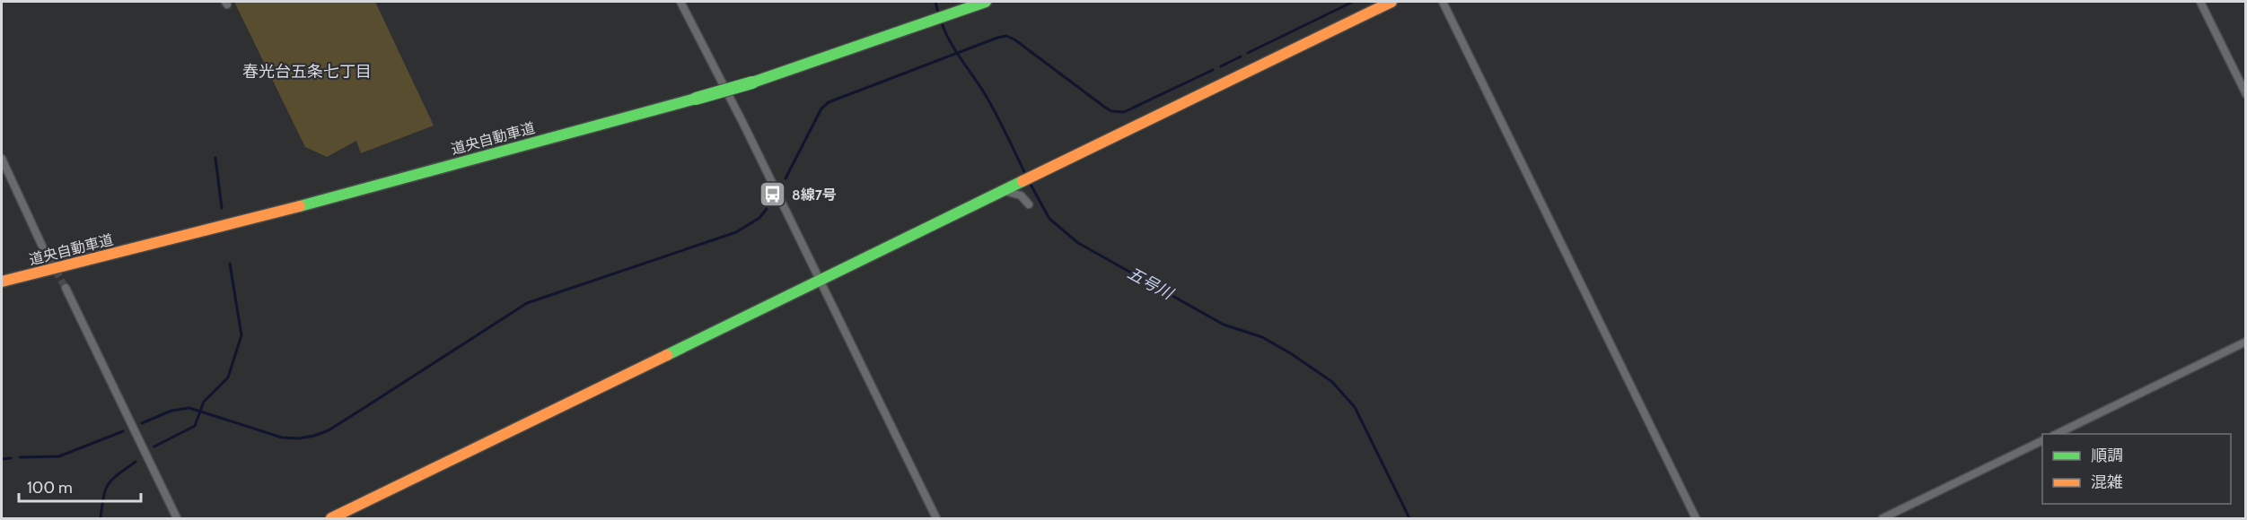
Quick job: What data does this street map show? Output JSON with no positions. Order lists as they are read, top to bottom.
{
  "streets": {
    "main road": ["道央自動車道"]
  },
  "districts": ["春光台五条七丁目"],
  "water": ["五号川"],
  "places": {
    "bus stop": ["8線7号"]
  },
  "legend": ["順調", "混雑"],
  "scale_bar": "100 m"
}
